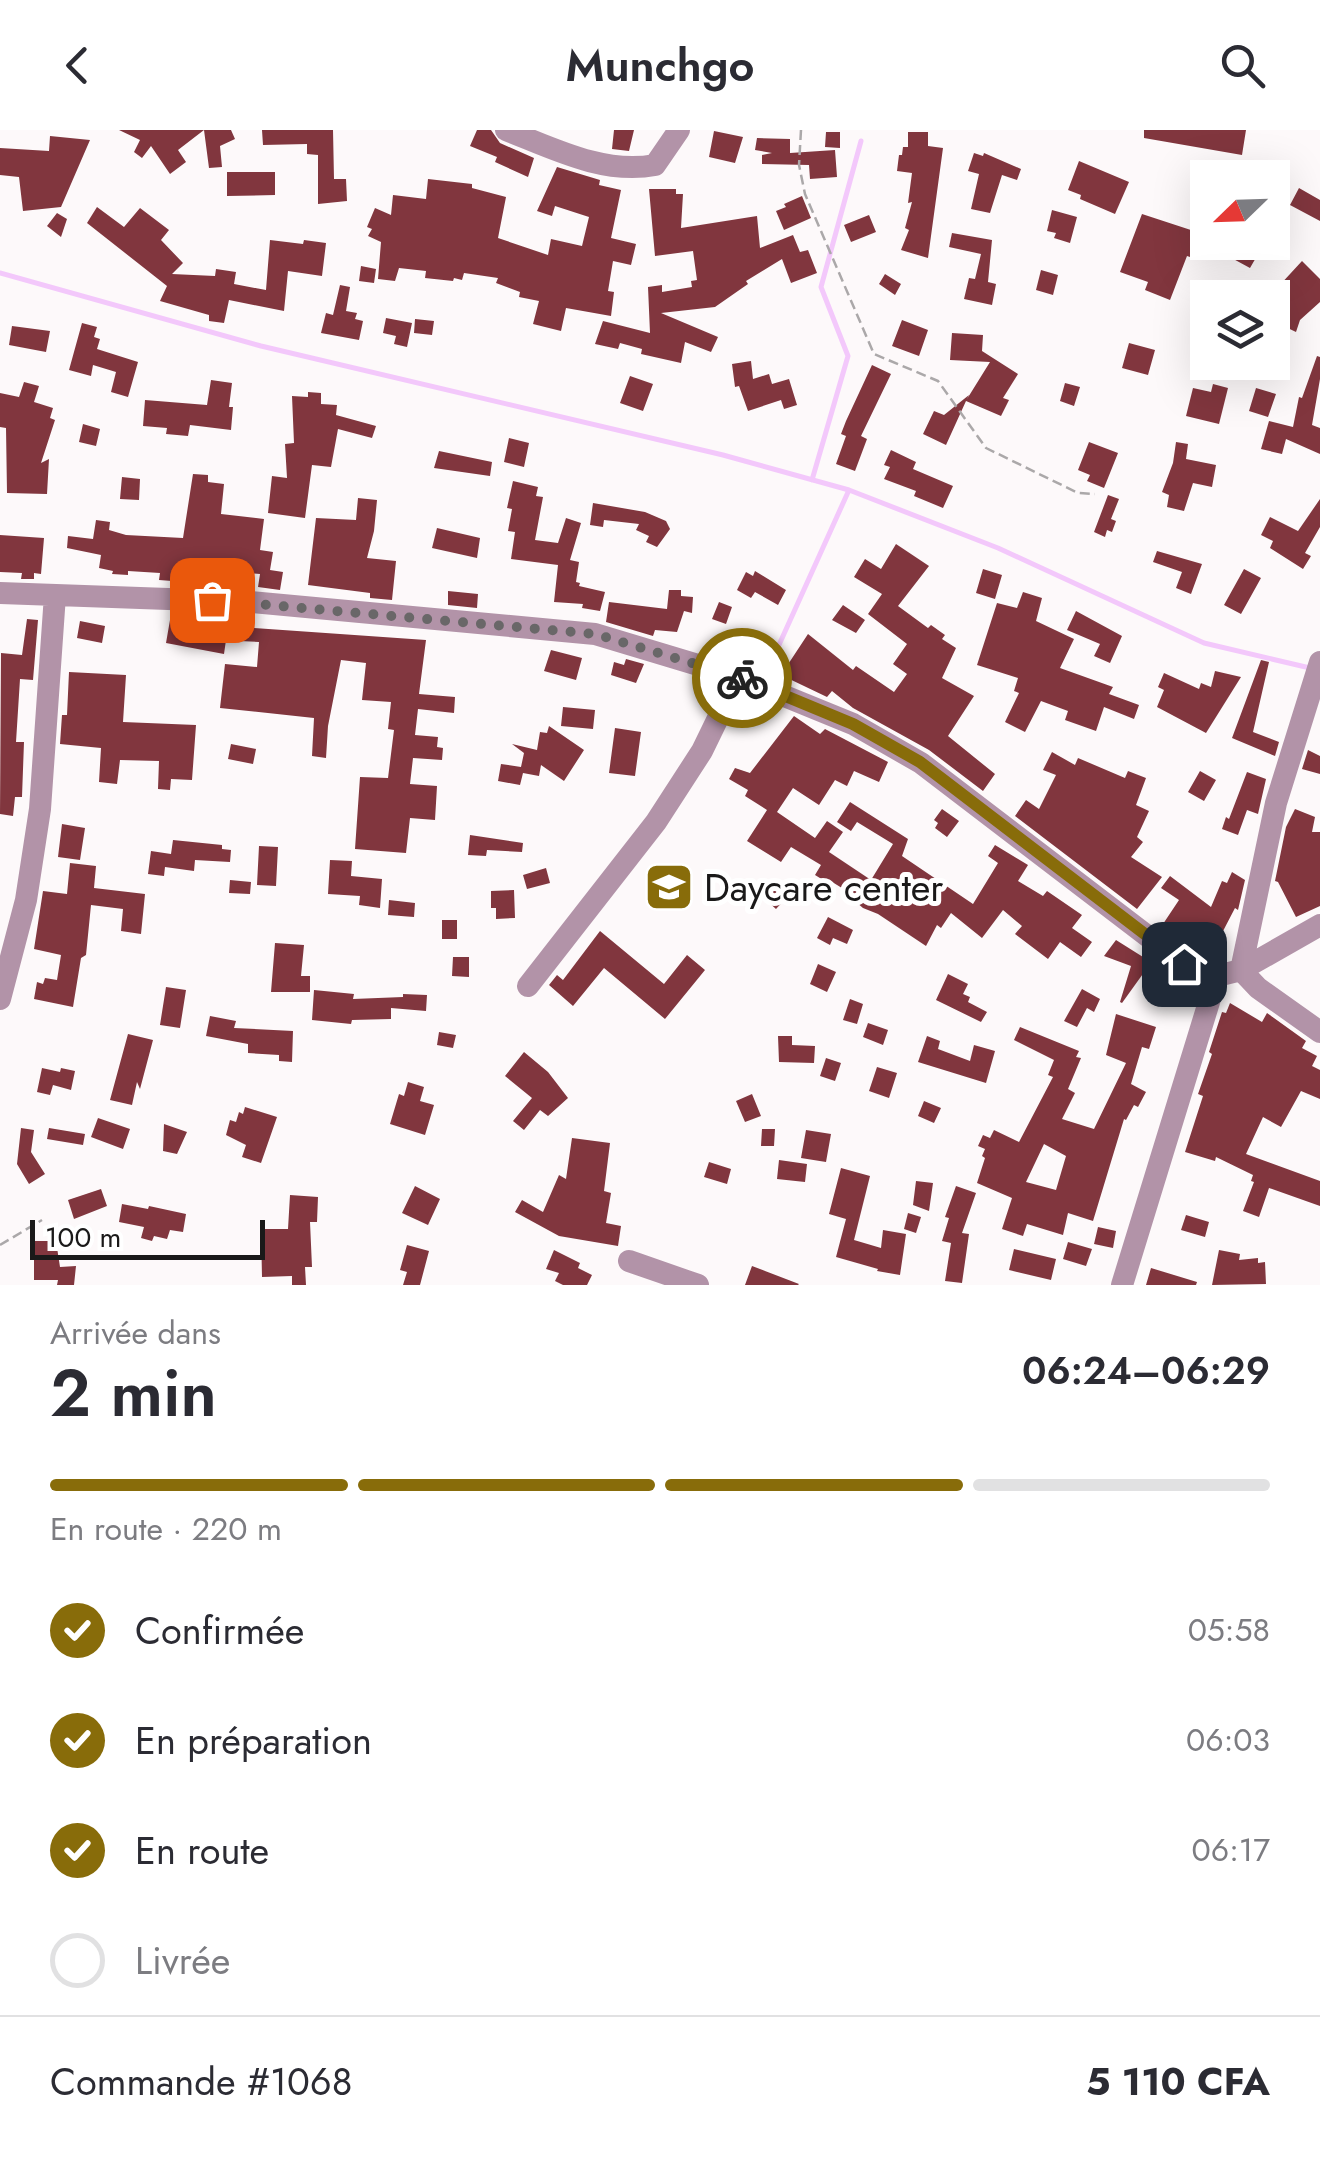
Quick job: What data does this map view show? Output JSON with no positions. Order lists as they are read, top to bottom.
{
  "places": {
    "school or university": ["Daycare center"]
  },
  "scale_bar": "100 m",
  "north": "bottom left",
  "page": {
    "header": "Munchgo",
    "scale": "100 m",
    "heading": ["2 min", "Arrivée dans", "06:24–06:29"],
    "panel": ["Commande #1068", "5 110 CFA"],
    "bar": "En route · 220 m",
    "list": [
      ["Confirmée", "05:58"],
      ["En préparation", "06:03"],
      ["En route", "06:17"],
      "Livrée"
    ]
  }
}
